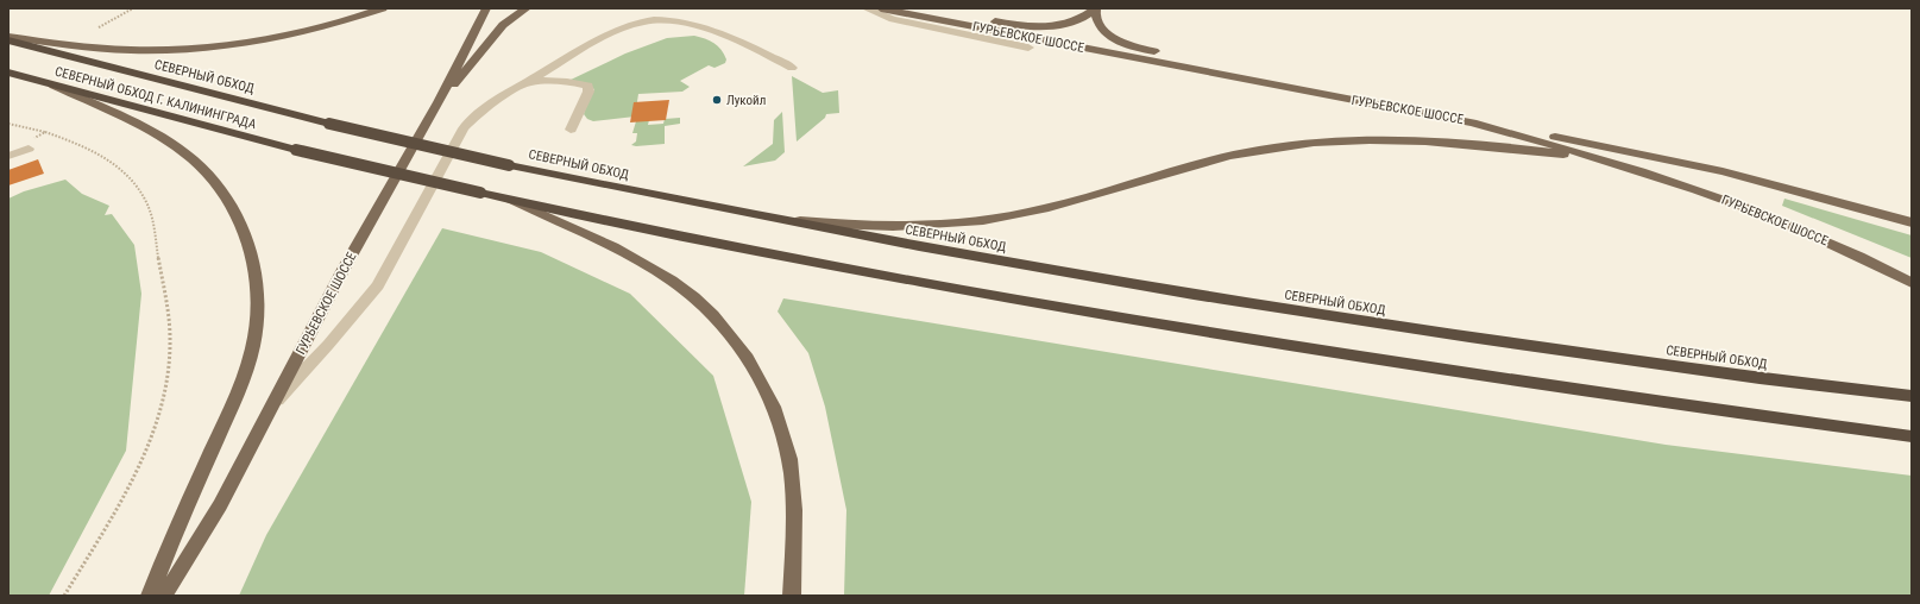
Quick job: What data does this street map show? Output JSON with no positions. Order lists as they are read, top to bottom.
{
  "streets": {
    "highway": ["СЕВЕРНЫЙ ОБХОД", "СЕВЕРНЫЙ ОБХОД Г. КАЛИНИНГРАДА"],
    "main road": ["ГУРЬЕВСКОЕ ШОССЕ"]
  },
  "places": ["Лукойл"]
}
